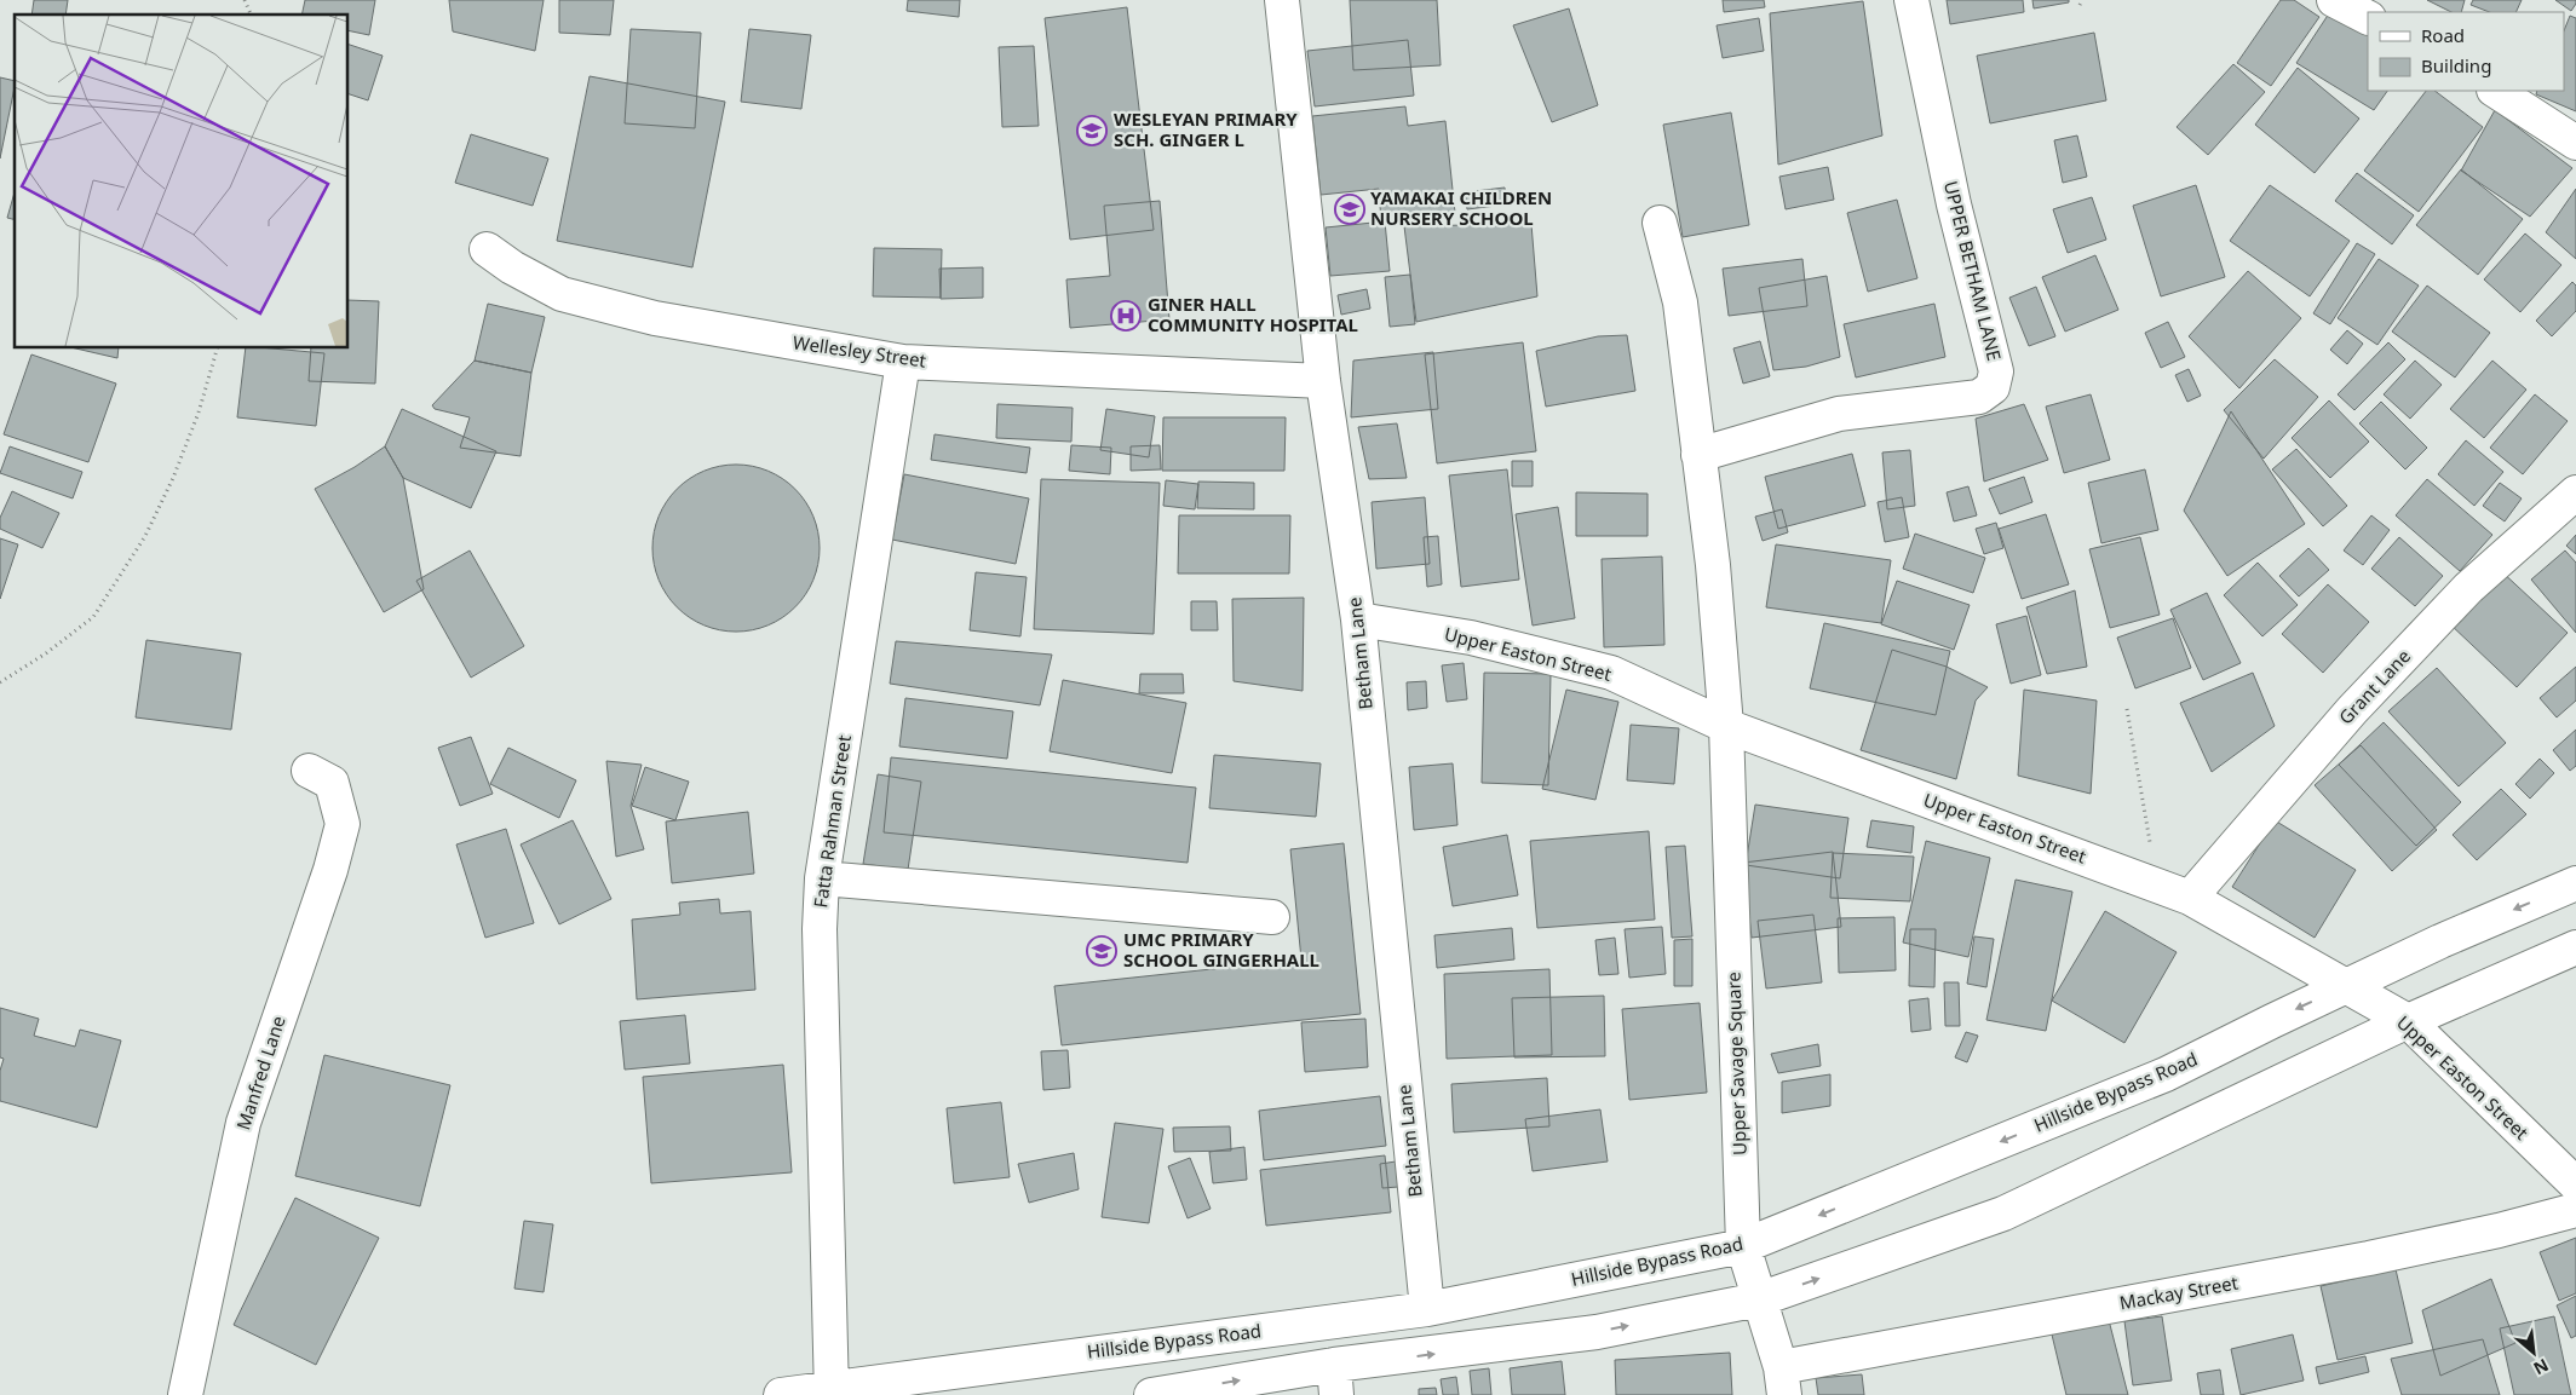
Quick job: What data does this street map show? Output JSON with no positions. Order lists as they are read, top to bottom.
{
  "streets": {
    "street": [
      "UPPER BETHAM LANE",
      "Wellesley Street",
      "Betham Lane",
      "Upper Easton Street",
      "Grant Lane",
      "Fatta Rahman Street",
      "Upper Savage Square",
      "Manfred Lane",
      "Hillside Bypass Road",
      "Mackay Street"
    ]
  },
  "crossings": [
    ["UPPER BETHAM LANE", "Upper Savage Square"],
    ["Wellesley Street", "Betham Lane"],
    ["Wellesley Street", "Fatta Rahman Street"],
    ["Betham Lane", "Upper Easton Street"],
    ["Betham Lane", "Hillside Bypass Road"],
    ["Upper Easton Street", "Grant Lane"],
    ["Upper Easton Street", "Upper Savage Square"],
    ["Upper Easton Street", "Hillside Bypass Road"],
    ["Fatta Rahman Street", "Hillside Bypass Road"],
    ["Upper Savage Square", "Hillside Bypass Road"],
    ["Upper Savage Square", "Mackay Street"]
  ],
  "places": {
    "school or university": ["WESLEYAN PRIMARY SCH. GINGER L", "YAMAKAI CHILDREN NURSERY SCHOOL", "UMC PRIMARY SCHOOL GINGERHALL"],
    "hospital": ["GINER HALL COMMUNITY HOSPITAL"]
  },
  "legend": ["Road", "Building"],
  "north": "bottom right"
}
